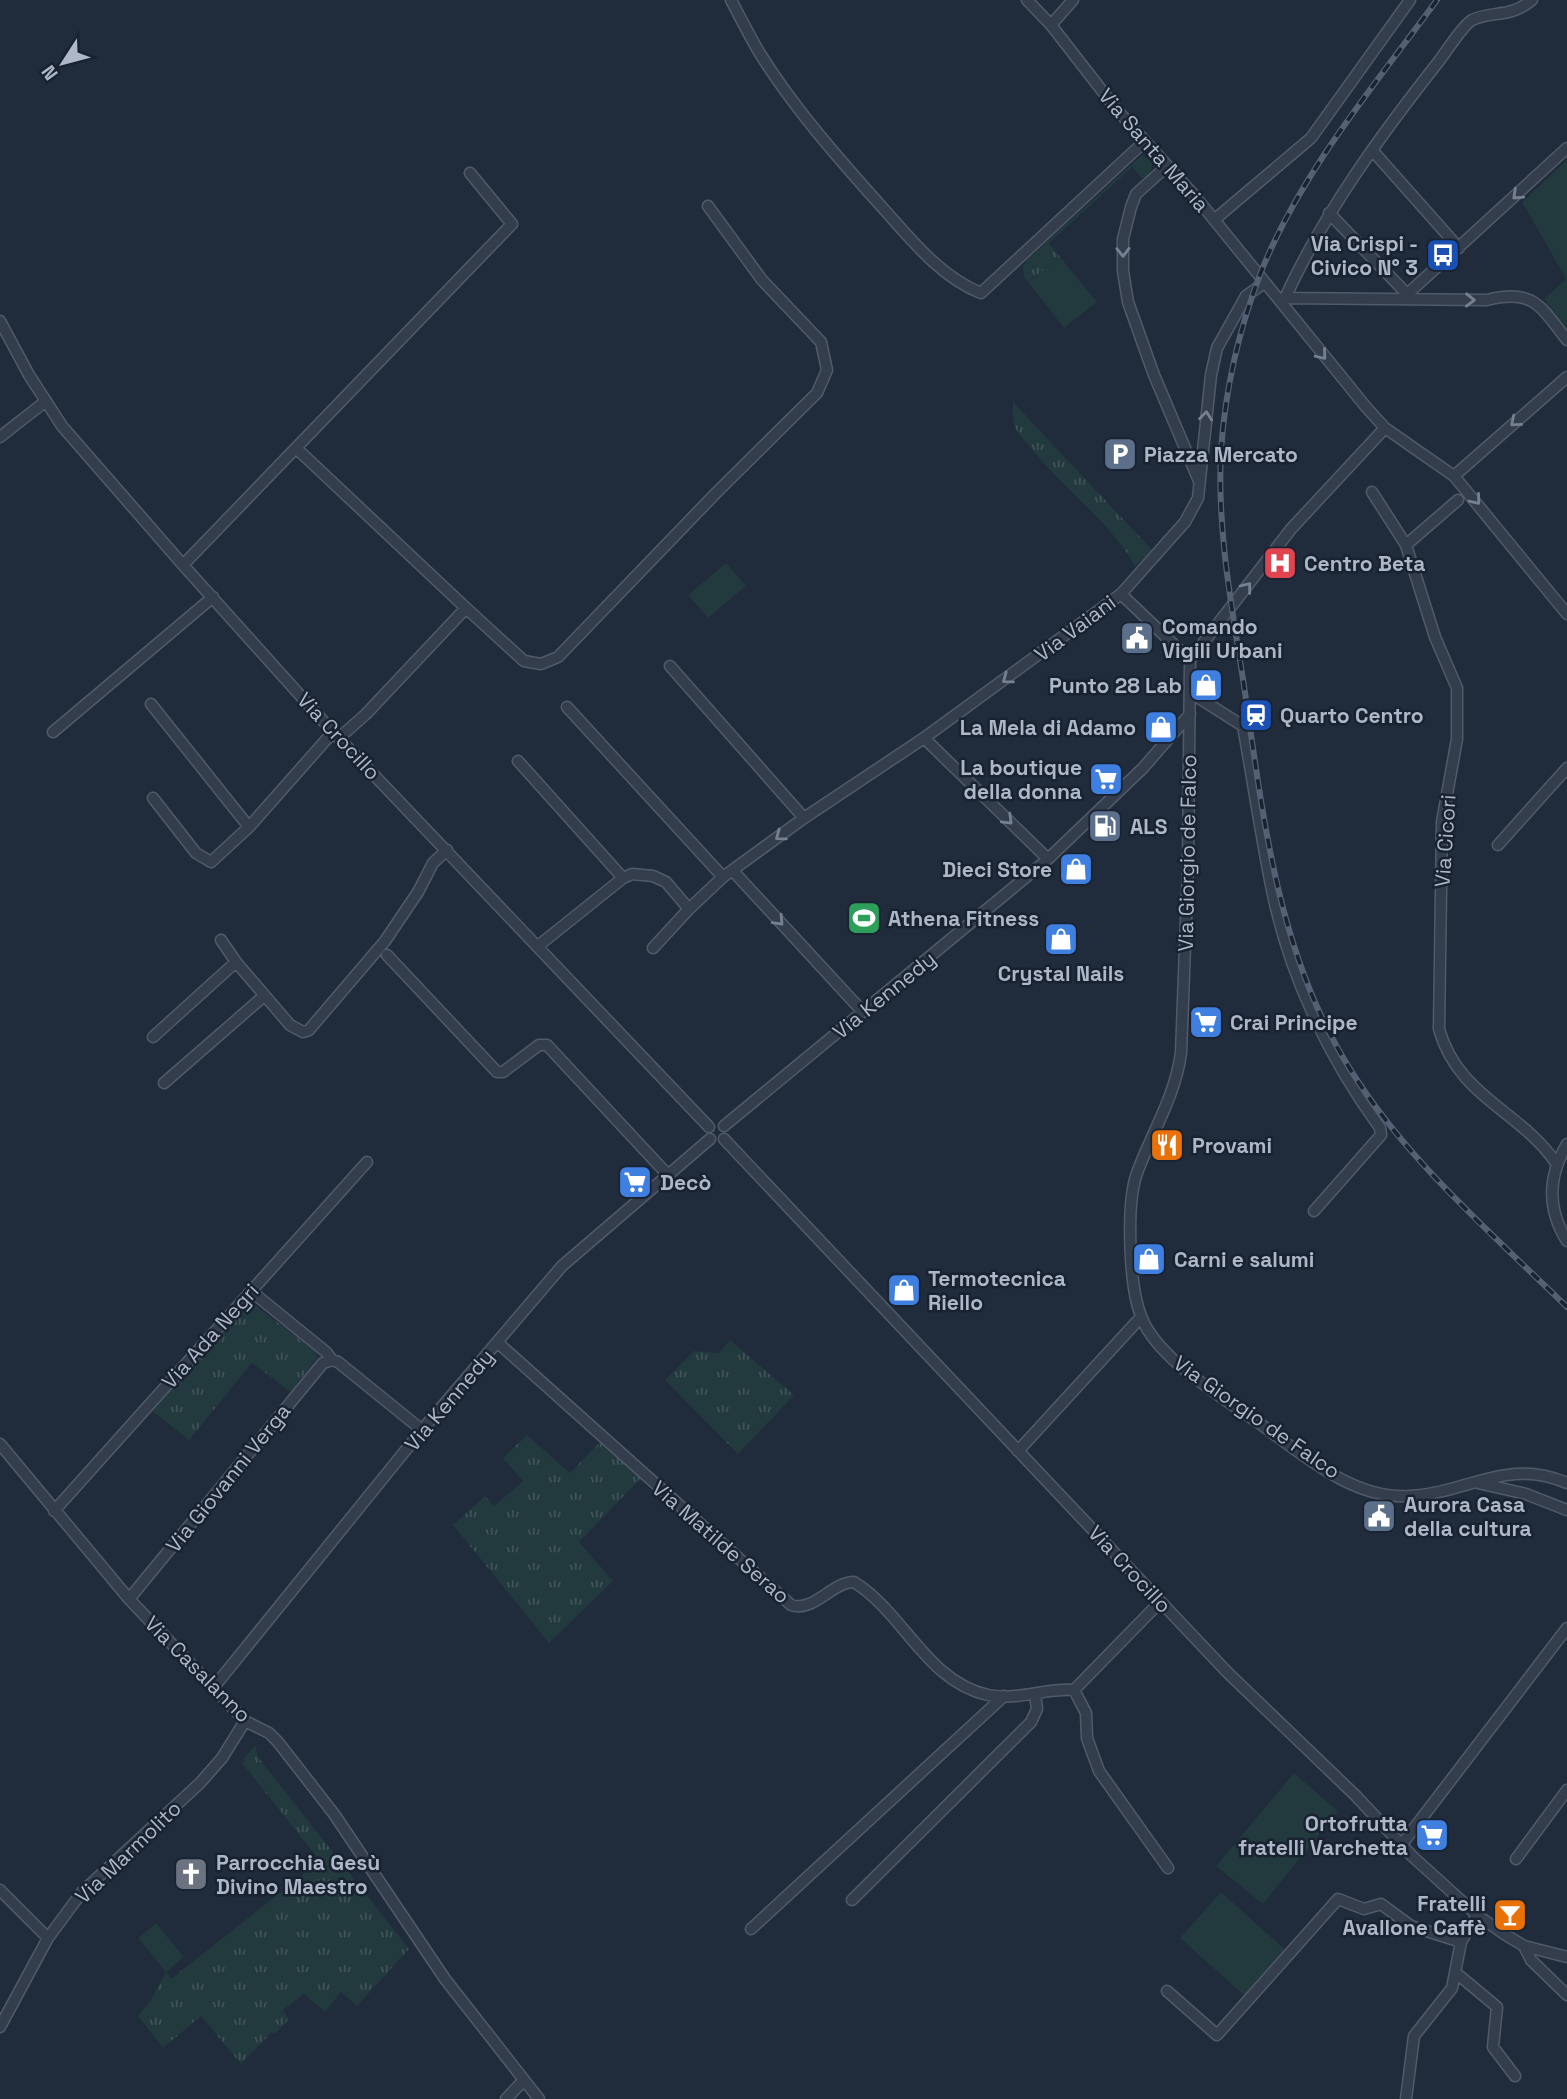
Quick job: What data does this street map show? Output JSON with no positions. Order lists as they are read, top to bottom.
{
  "streets": {
    "street": [
      "Via Santa Maria",
      "Via Vaiani",
      "Via Crocillo",
      "Via Cicori",
      "Via Giorgio de Falco",
      "Via Kennedy",
      "Via Ada Negri",
      "Via Giovanni Verga",
      "Via Matilde Serao",
      "Via Casalanno",
      "Via Marmolito"
    ]
  },
  "crossings": [
    ["Via Santa Maria", "Via Vaiani"],
    ["Via Crocillo", "Via Kennedy"],
    ["Via Giorgio de Falco", "Via Kennedy"],
    ["Via Kennedy", "Via Matilde Serao"],
    ["Via Kennedy", "Via Casalanno"],
    ["Via Ada Negri", "Via Casalanno"],
    ["Via Giovanni Verga", "Via Casalanno"],
    ["Via Casalanno", "Via Marmolito"]
  ],
  "one_way": ["Via Santa Maria"],
  "places": {
    "bus stop": ["Via Crispi - Civico N° 3"],
    "parking": ["Piazza Mercato"],
    "hospital": ["Centro Beta"],
    "public building": ["Comando Vigili Urbani", "Aurora Casa della cultura"],
    "shop": [
      "Punto 28 Lab",
      "La Mela di Adamo",
      "Dieci Store",
      "Crystal Nails",
      "Carni e salumi",
      "Termotecnica Riello"
    ],
    "station": ["Quarto Centro"],
    "supermarket": [
      "La boutique della donna",
      "Crai Principe",
      "Decò",
      "Ortofrutta fratelli Varchetta"
    ],
    "fuel station": ["ALS"],
    "sports": ["Athena Fitness"],
    "restaurant": ["Provami"],
    "church": ["Parrocchia Gesù Divino Maestro"],
    "bar": ["Fratelli Avallone Caffè"]
  },
  "north": "bottom left"
}
